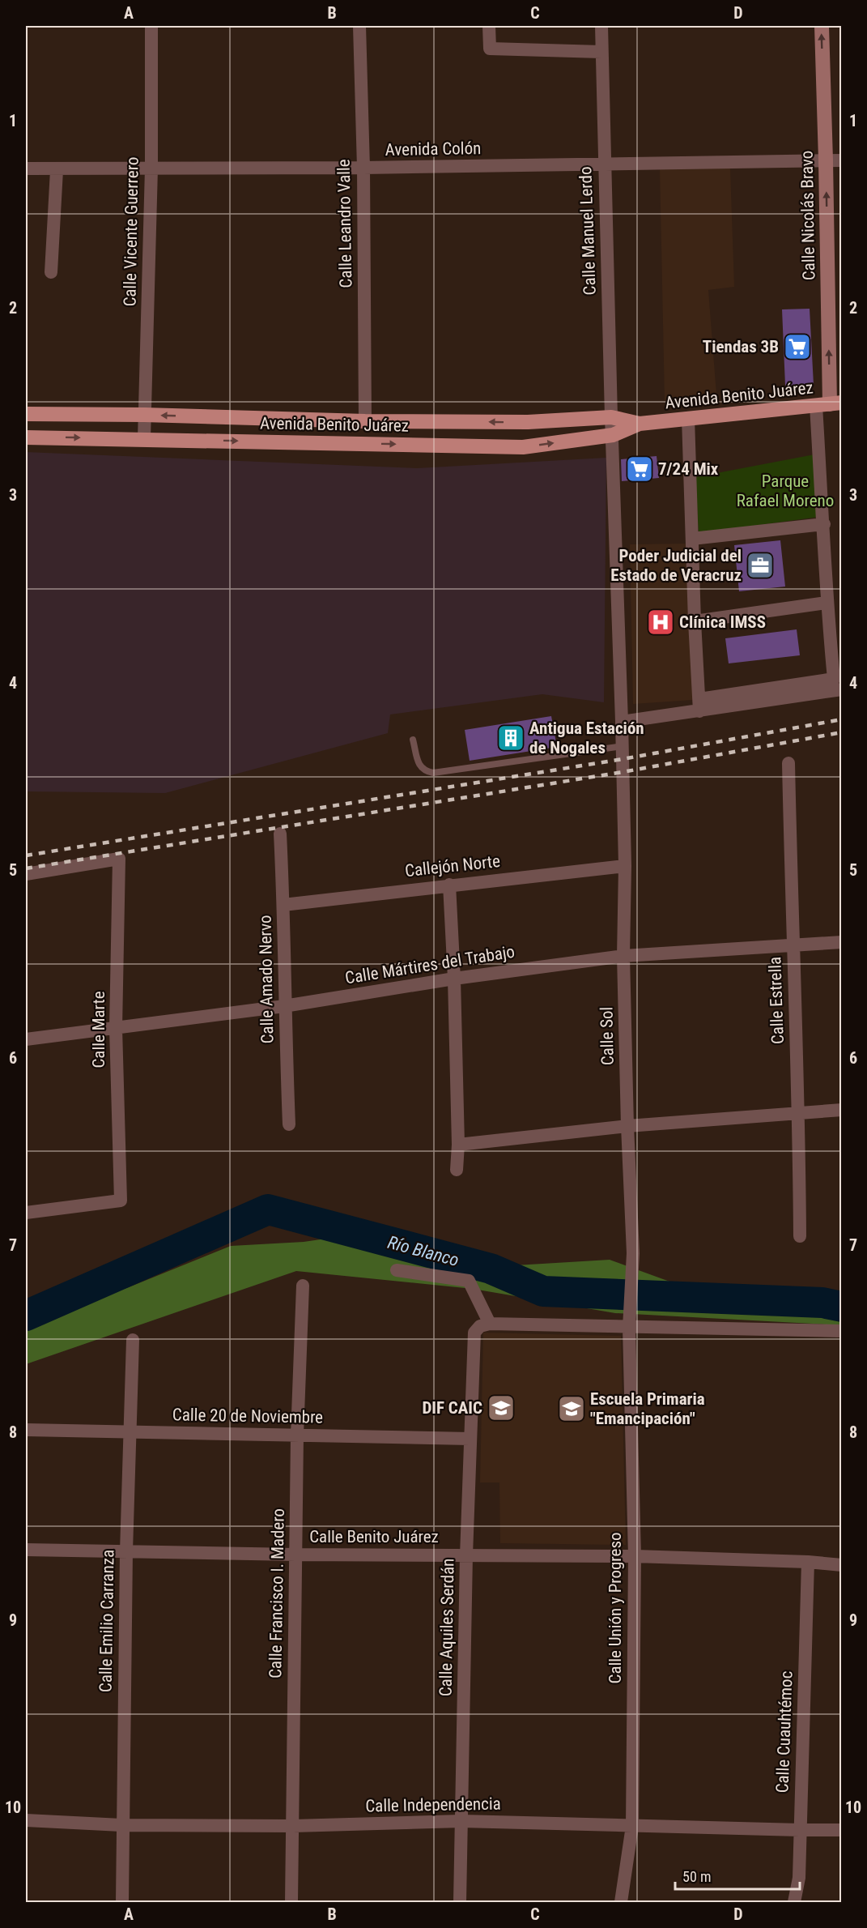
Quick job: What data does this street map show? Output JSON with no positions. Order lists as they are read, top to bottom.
{
  "streets": {
    "main road": ["Avenida Benito Juárez"],
    "street": [
      "Avenida Colón",
      "Calle Nicolás Bravo",
      "Calle Leandro Valle",
      "Calle Manuel Lerdo",
      "Calle Vicente Guerrero",
      "Callejón Norte",
      "Calle Mártires del Trabajo",
      "Calle Amado Nervo",
      "Calle Estrella",
      "Calle Marte",
      "Calle Sol",
      "Calle 20 de Noviembre",
      "Calle Benito Juárez",
      "Calle Francisco I. Madero",
      "Calle Unión y Progreso",
      "Calle Emilio Carranza",
      "Calle Aquiles Serdán",
      "Calle Cuauhtémoc",
      "Calle Independencia"
    ]
  },
  "crossings": [
    ["Avenida Colón", "Calle Nicolás Bravo"],
    ["Avenida Colón", "Calle Leandro Valle"],
    ["Avenida Colón", "Calle Manuel Lerdo"],
    ["Avenida Colón", "Calle Vicente Guerrero"],
    ["Calle Nicolás Bravo", "Avenida Benito Juárez"],
    ["Calle Leandro Valle", "Avenida Benito Juárez"],
    ["Calle Manuel Lerdo", "Avenida Benito Juárez"],
    ["Calle Manuel Lerdo", "Calle Sol"],
    ["Calle Vicente Guerrero", "Avenida Benito Juárez"],
    ["Callejón Norte", "Calle Amado Nervo"],
    ["Callejón Norte", "Calle Sol"],
    ["Calle Mártires del Trabajo", "Calle Amado Nervo"],
    ["Calle Mártires del Trabajo", "Calle Estrella"],
    ["Calle Mártires del Trabajo", "Calle Marte"],
    ["Calle Mártires del Trabajo", "Calle Sol"],
    ["Calle Sol", "Calle Unión y Progreso"],
    ["Calle 20 de Noviembre", "Calle Francisco I. Madero"],
    ["Calle 20 de Noviembre", "Calle Emilio Carranza"],
    ["Calle 20 de Noviembre", "Calle Aquiles Serdán"],
    ["Calle Benito Juárez", "Calle Francisco I. Madero"],
    ["Calle Benito Juárez", "Calle Unión y Progreso"],
    ["Calle Benito Juárez", "Calle Emilio Carranza"],
    ["Calle Benito Juárez", "Calle Aquiles Serdán"],
    ["Calle Benito Juárez", "Calle Cuauhtémoc"],
    ["Calle Francisco I. Madero", "Calle Independencia"],
    ["Calle Unión y Progreso", "Calle Independencia"],
    ["Calle Emilio Carranza", "Calle Independencia"],
    ["Calle Aquiles Serdán", "Calle Independencia"],
    ["Calle Cuauhtémoc", "Calle Independencia"]
  ],
  "one_way": ["Calle Nicolás Bravo"],
  "water": ["Río Blanco"],
  "parks": ["Parque Rafael Moreno"],
  "places": {
    "supermarket": ["Tiendas 3B", "7/24 Mix"],
    "office": ["Poder Judicial del Estado de Veracruz"],
    "hospital": ["Clínica IMSS"],
    "building": ["Antigua Estación de Nogales"],
    "school or university": ["DIF CAIC", "Escuela Primaria \"Emancipación\""]
  },
  "scale_bar": "50 m",
  "grid": {
    "columns": [
      "A",
      "B",
      "C",
      "D"
    ],
    "rows": [
      "1",
      "2",
      "3",
      "4",
      "5",
      "6",
      "7",
      "8",
      "9",
      "10"
    ]
  }
}
